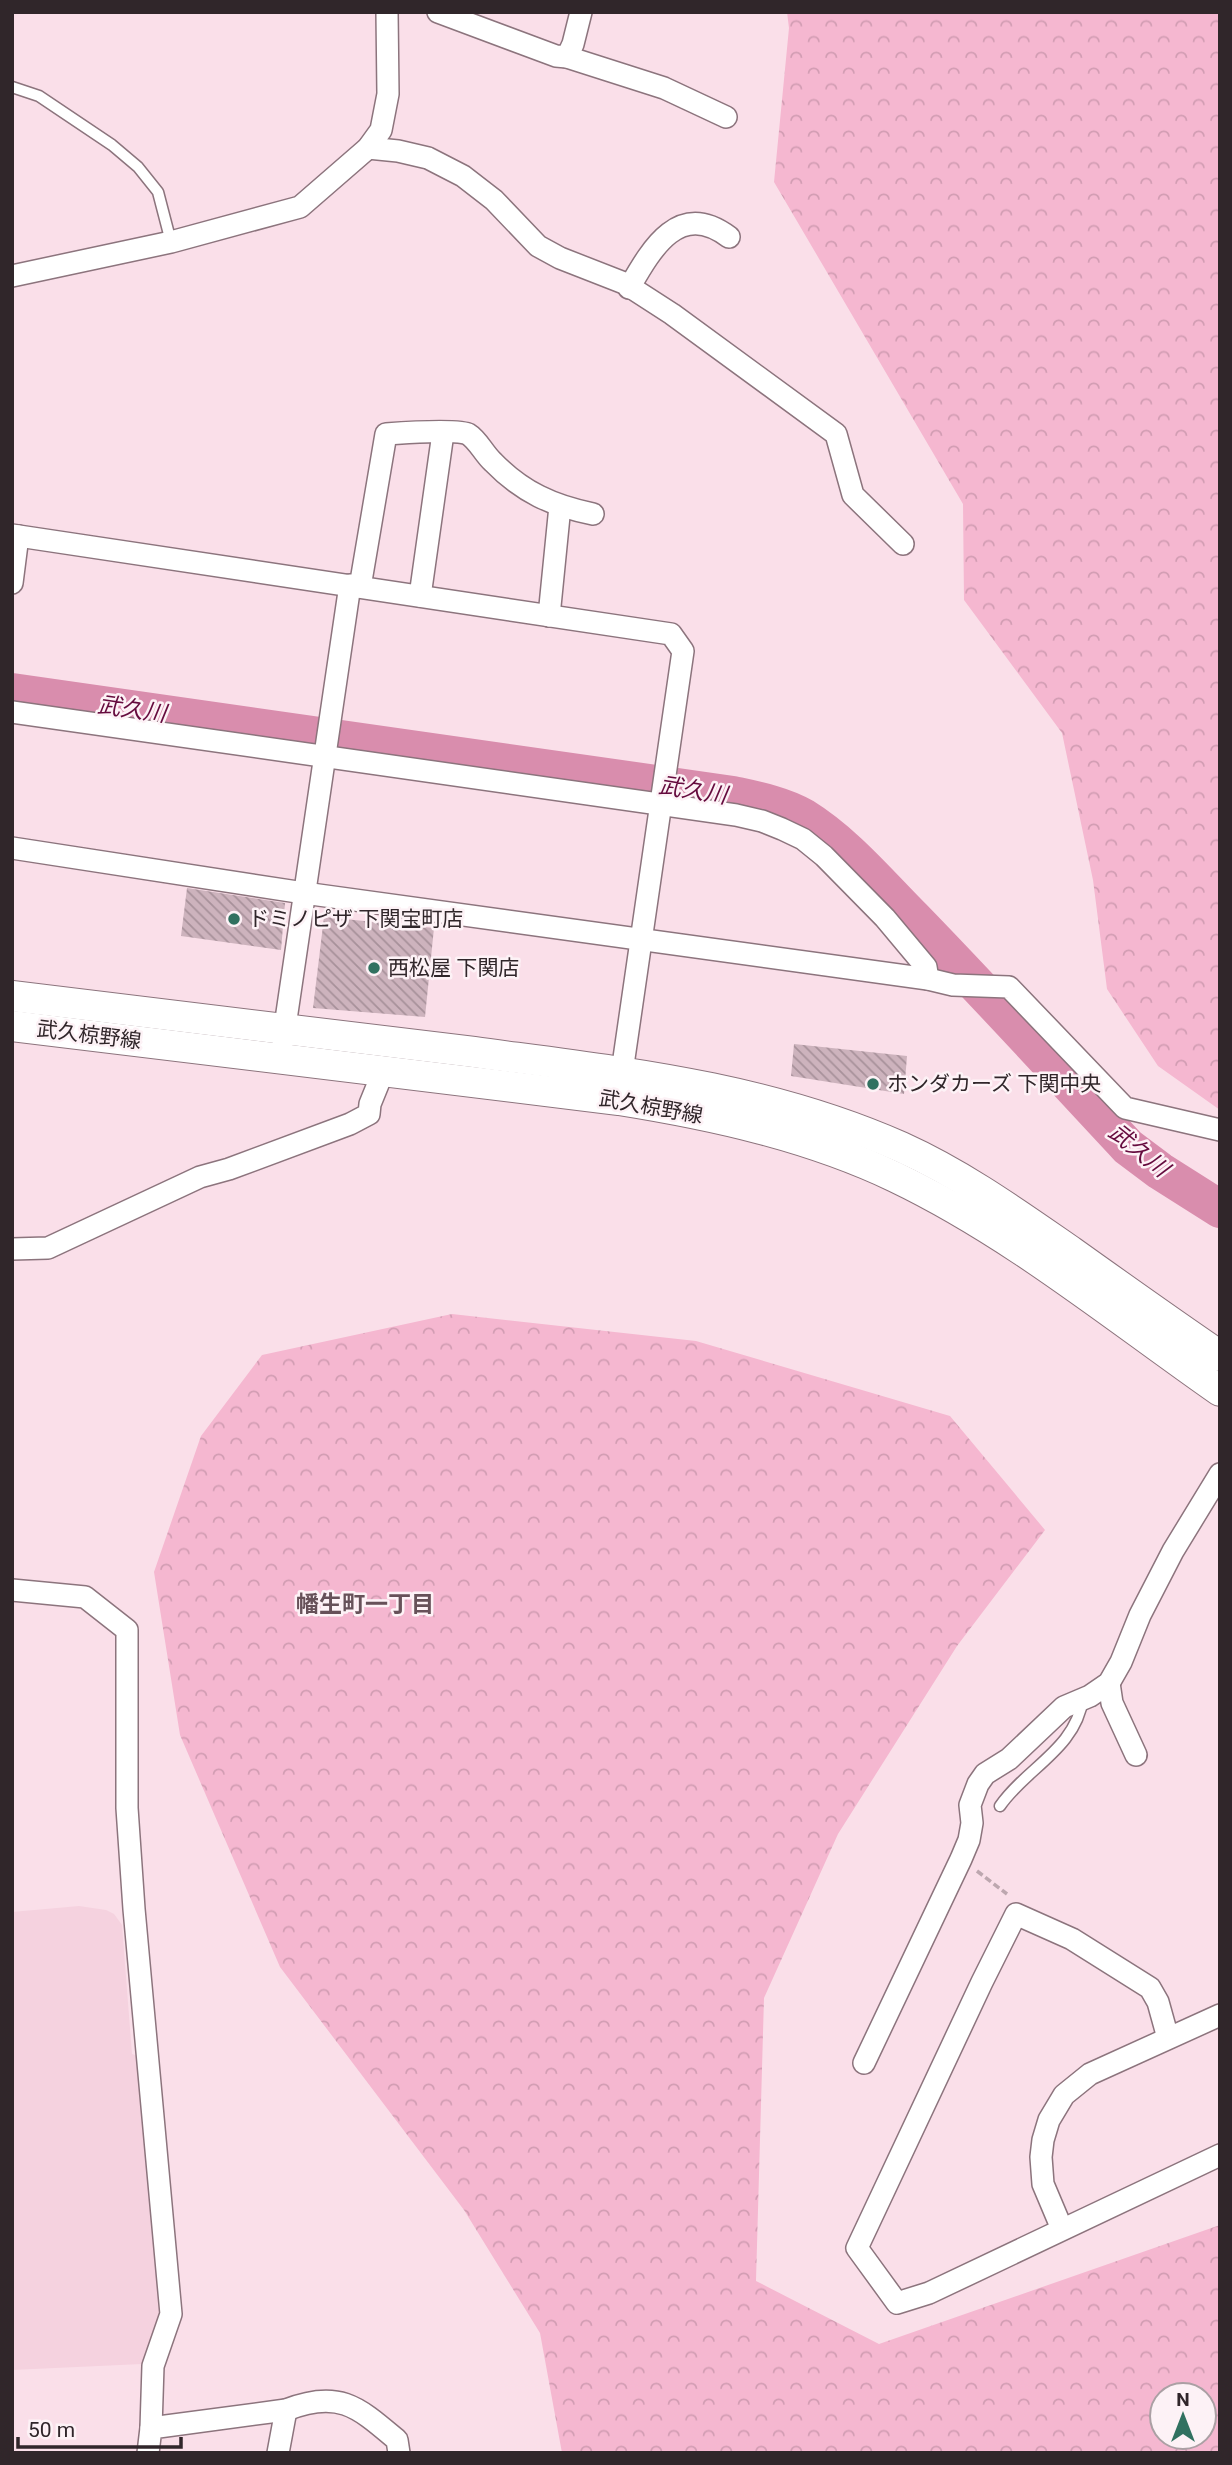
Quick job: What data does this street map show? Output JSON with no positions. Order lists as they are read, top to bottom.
{
  "streets": {
    "main road": ["武久椋野線"]
  },
  "districts": ["幡生町一丁目"],
  "water": ["武久川"],
  "places": ["ドミノピザ 下関宝町店", "西松屋 下関店", "ホンダカーズ 下関中央"],
  "scale_bar": "50 m",
  "north": "top"
}
